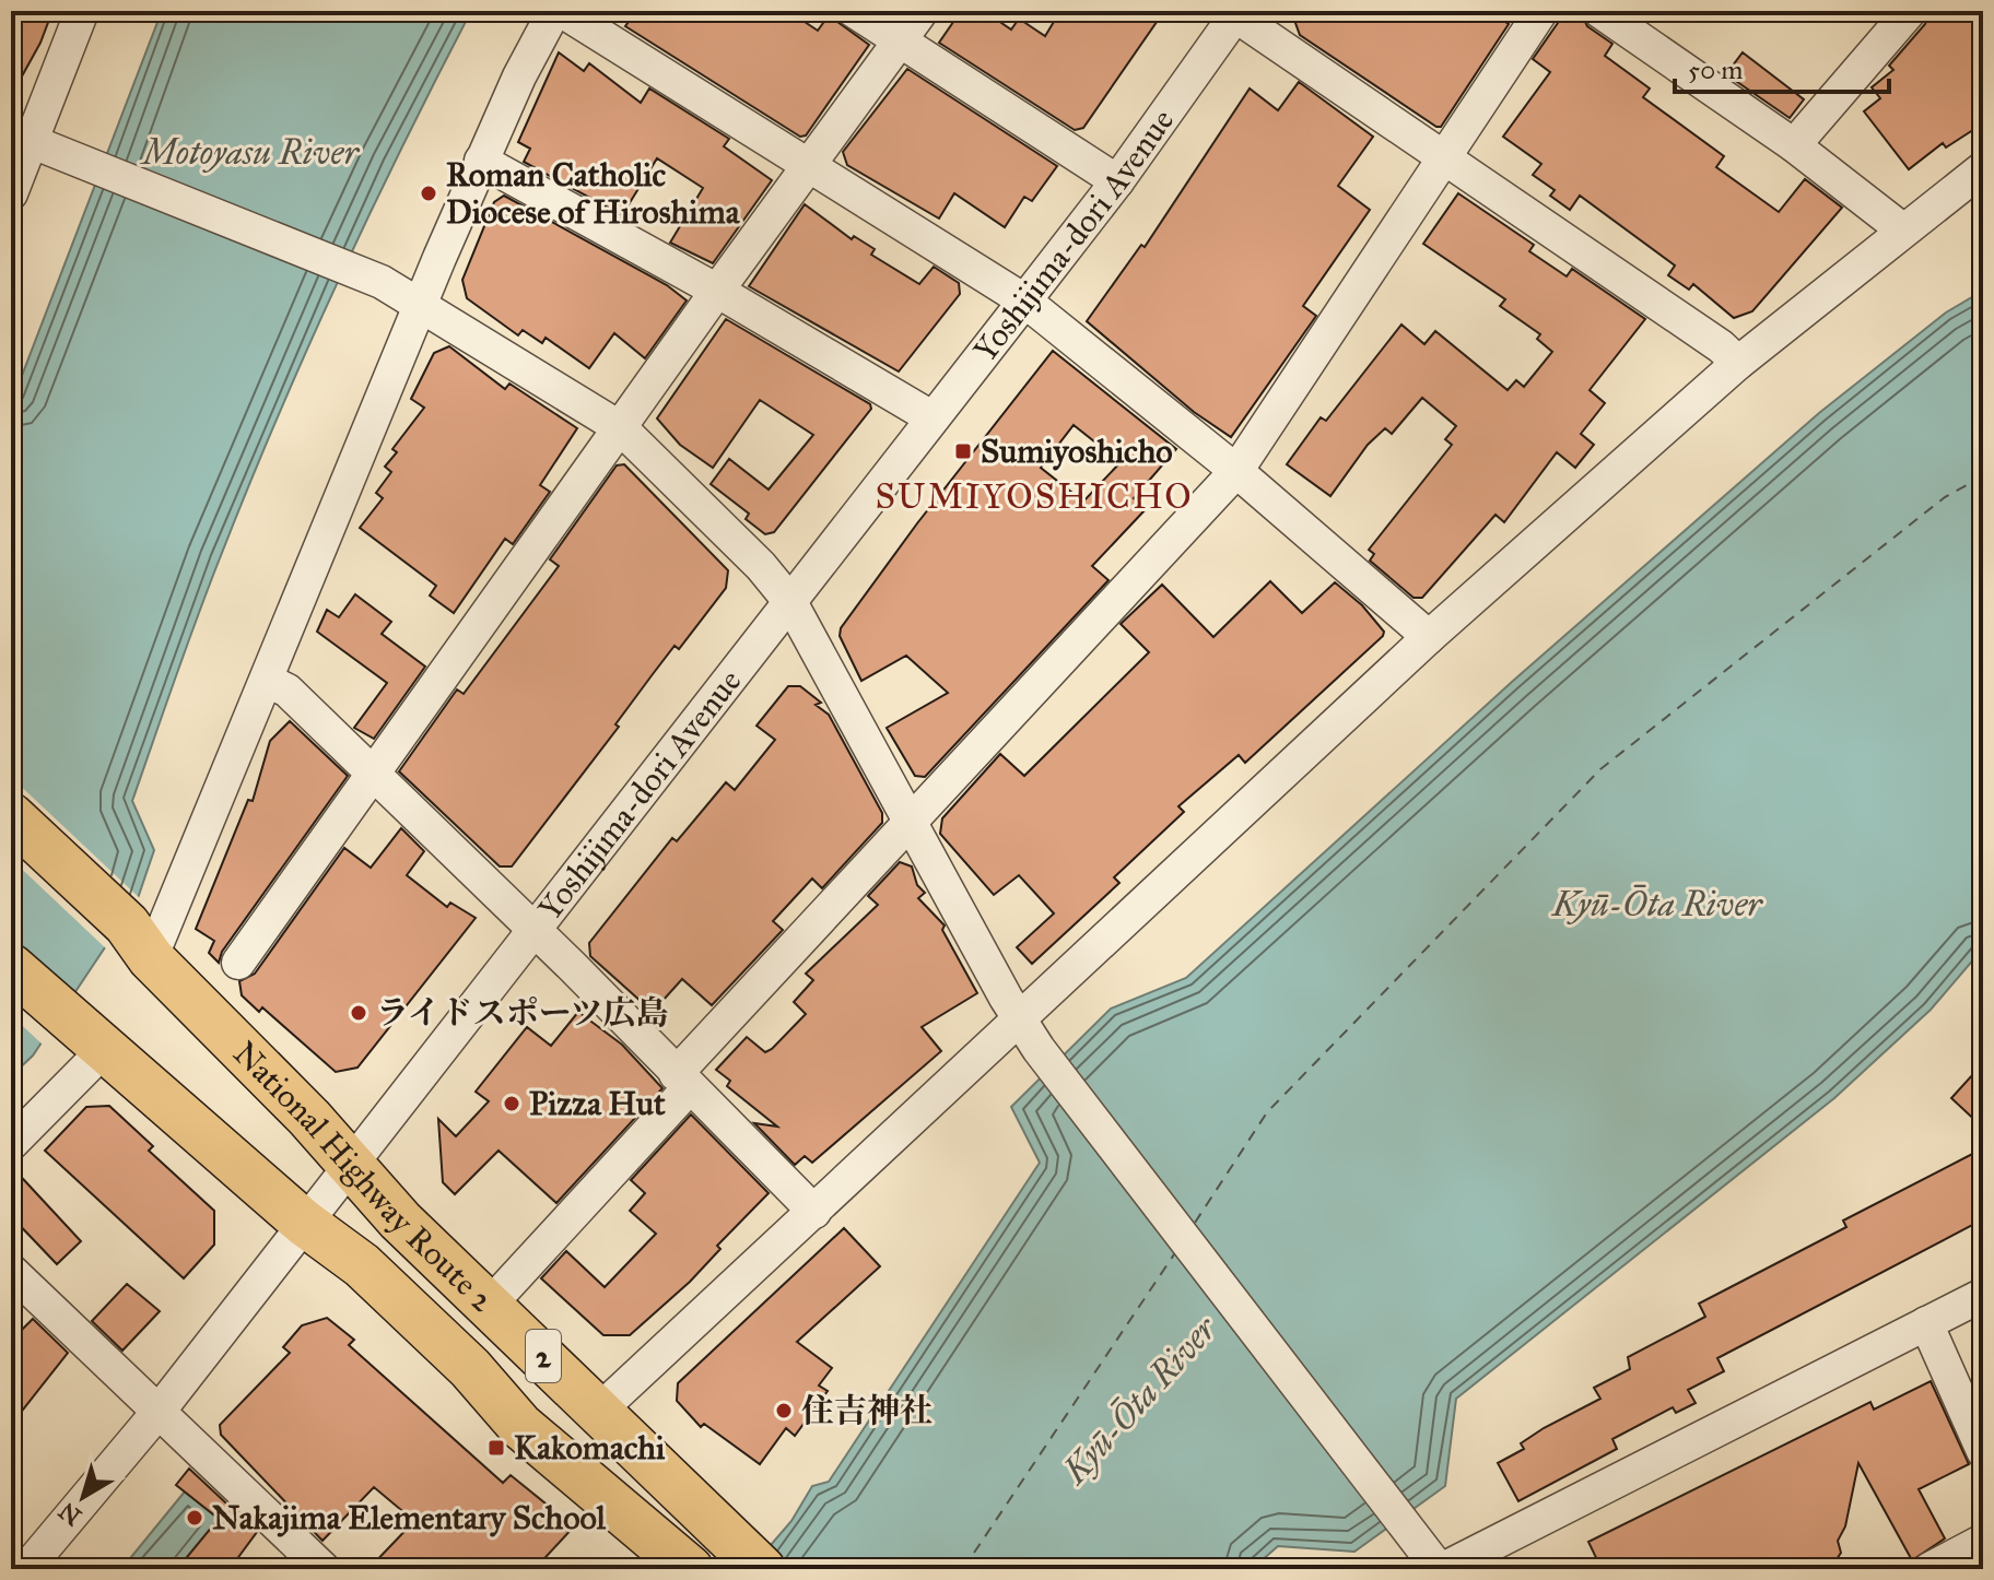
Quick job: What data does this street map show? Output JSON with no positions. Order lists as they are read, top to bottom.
{
  "streets": {
    "highway": ["National Highway Route 2", "2"],
    "street": ["Yoshijima-dori Avenue"]
  },
  "crossings": [
    ["Yoshijima-dori Avenue", "National Highway Route 2"]
  ],
  "districts": ["SUMIYOSHICHO"],
  "water": ["Motoyasu River", "Kyū-Ōta River"],
  "places": {
    "other": [
      "Roman Catholic Diocese of Hiroshima",
      "ライドスポーツ広島",
      "Pizza Hut",
      "住吉神社",
      "Nakajima Elementary School"
    ],
    "transit": ["Sumiyoshicho", "Kakomachi"]
  },
  "scale_bar": "50 m",
  "north": "bottom left"
}
